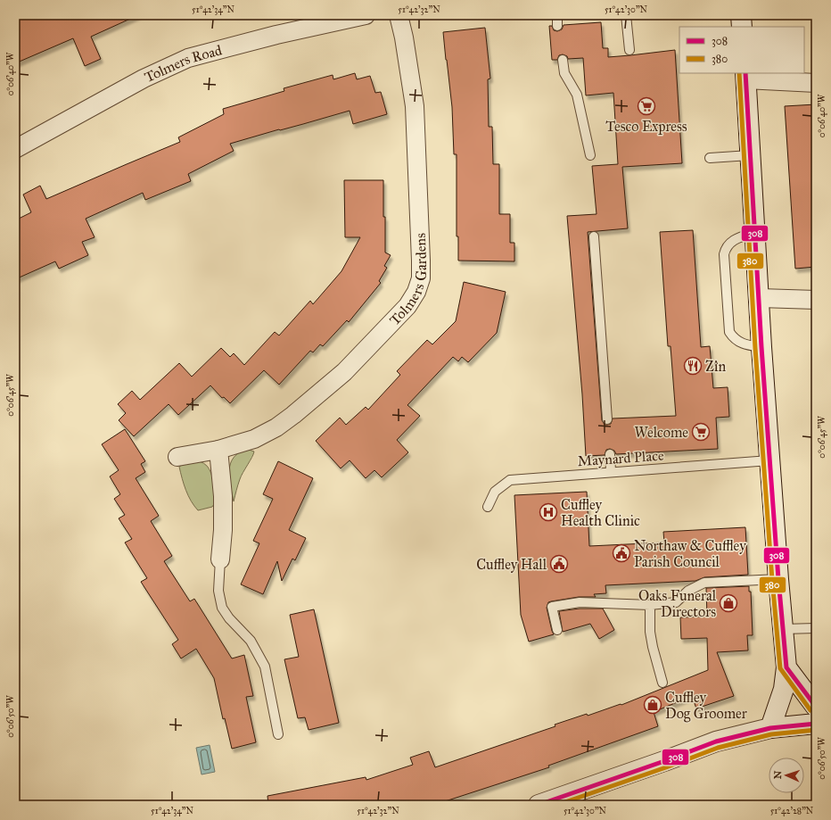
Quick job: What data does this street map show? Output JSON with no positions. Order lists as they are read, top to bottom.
{
  "streets": {
    "street": ["Tolmers Road", "Tolmers Gardens"],
    "lane": ["Maynard Place"]
  },
  "places": {
    "supermarket": ["Tesco Express", "Welcome"],
    "restaurant": ["Zîn"],
    "hospital": ["Cuffley Health Clinic"],
    "public building": ["Northaw & Cuffley Parish Council", "Cuffley Hall"],
    "shop": ["Oaks Funeral Directors", "Cuffley Dog Groomer"]
  },
  "lines": ["transit line 308", "transit line 380"],
  "legend": ["308", "380"],
  "north": "left",
  "coordinates": [
    "51°42'34\"N",
    "51°42'32\"N",
    "51°42'30\"N",
    "0°06'40\"W",
    "0°06'45\"W",
    "0°06'50\"W",
    "51°42'28\"N"
  ]
}
